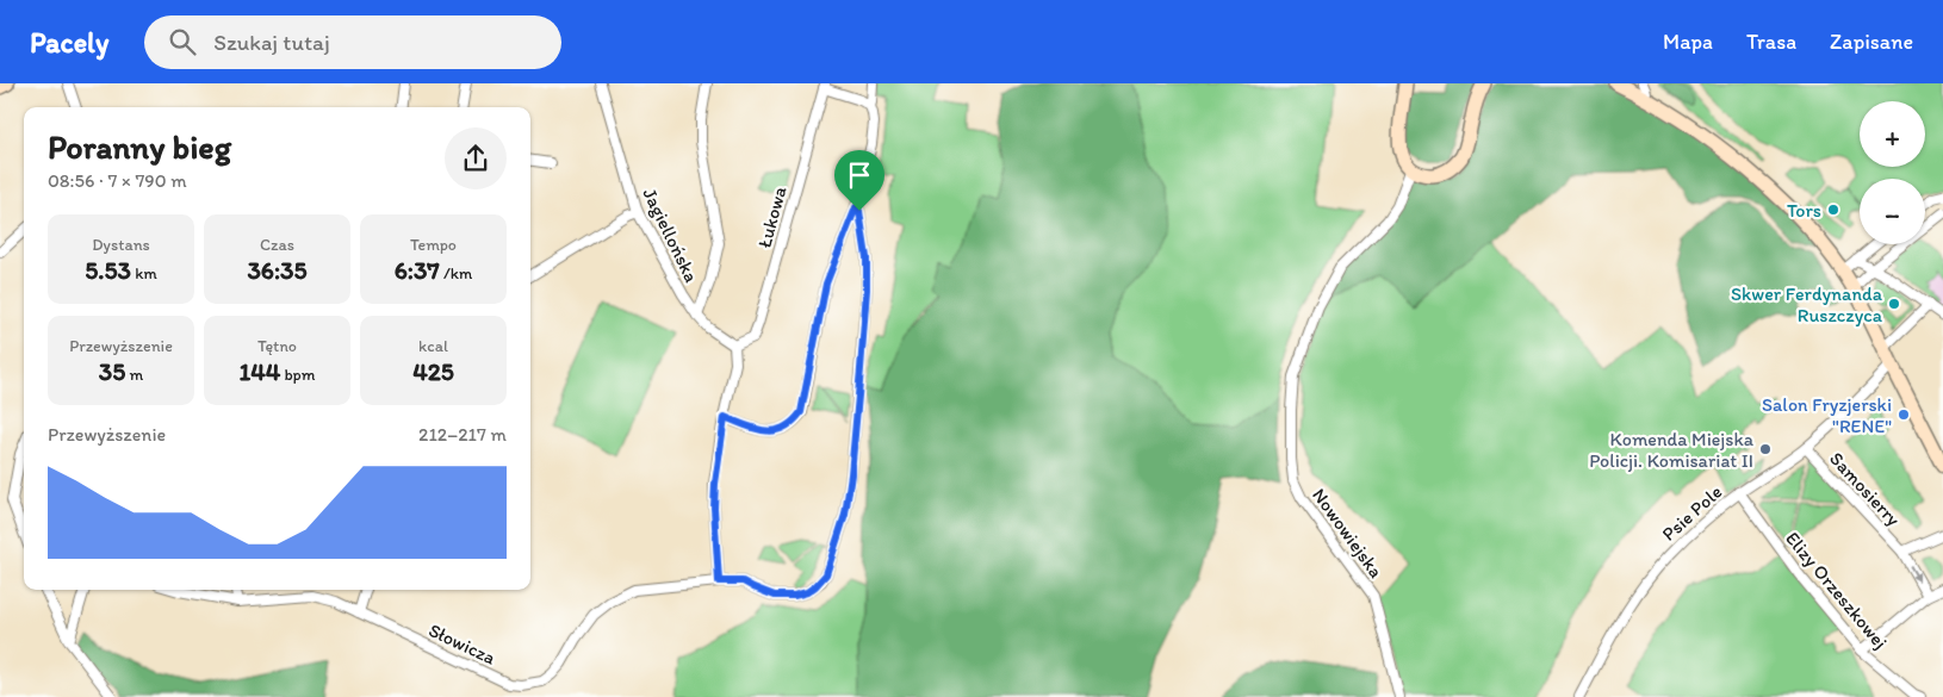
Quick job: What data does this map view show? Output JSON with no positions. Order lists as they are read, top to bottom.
{
  "streets": {
    "street": [
      "Łukowa",
      "Jagiellońska",
      "Samosierry",
      "Psie Pole",
      "Nowowiejska",
      "Elizy Orzeszkowej",
      "Słowicza"
    ]
  },
  "crossings": [
    ["Łukowa", "Jagiellońska"],
    ["Samosierry", "Psie Pole"],
    ["Psie Pole", "Elizy Orzeszkowej"]
  ],
  "places": [
    "Tors",
    "Skwer Ferdynanda Ruszczyca",
    "Salon Fryzjerski \"RENE\"",
    "Komenda Miejska Policji. Komisariat II"
  ],
  "page": {
    "header": "Pacely",
    "search": "Szukaj tutaj",
    "nav": ["Mapa", "Trasa", "Zapisane"],
    "map_buttons": ["+", "−"],
    "heading": ["Poranny bieg", "08:56 · 7 × 790 m"],
    "stats": [
      ["Dystans", "5.53 km"],
      ["Czas", "36:35"],
      ["Tempo", "6:37 /km"],
      ["Przewyższenie", "35 m"],
      ["Tętno", "144 bpm"],
      ["kcal", "425"]
    ],
    "chart": ["Przewyższenie", "212–217 m"]
  }
}
